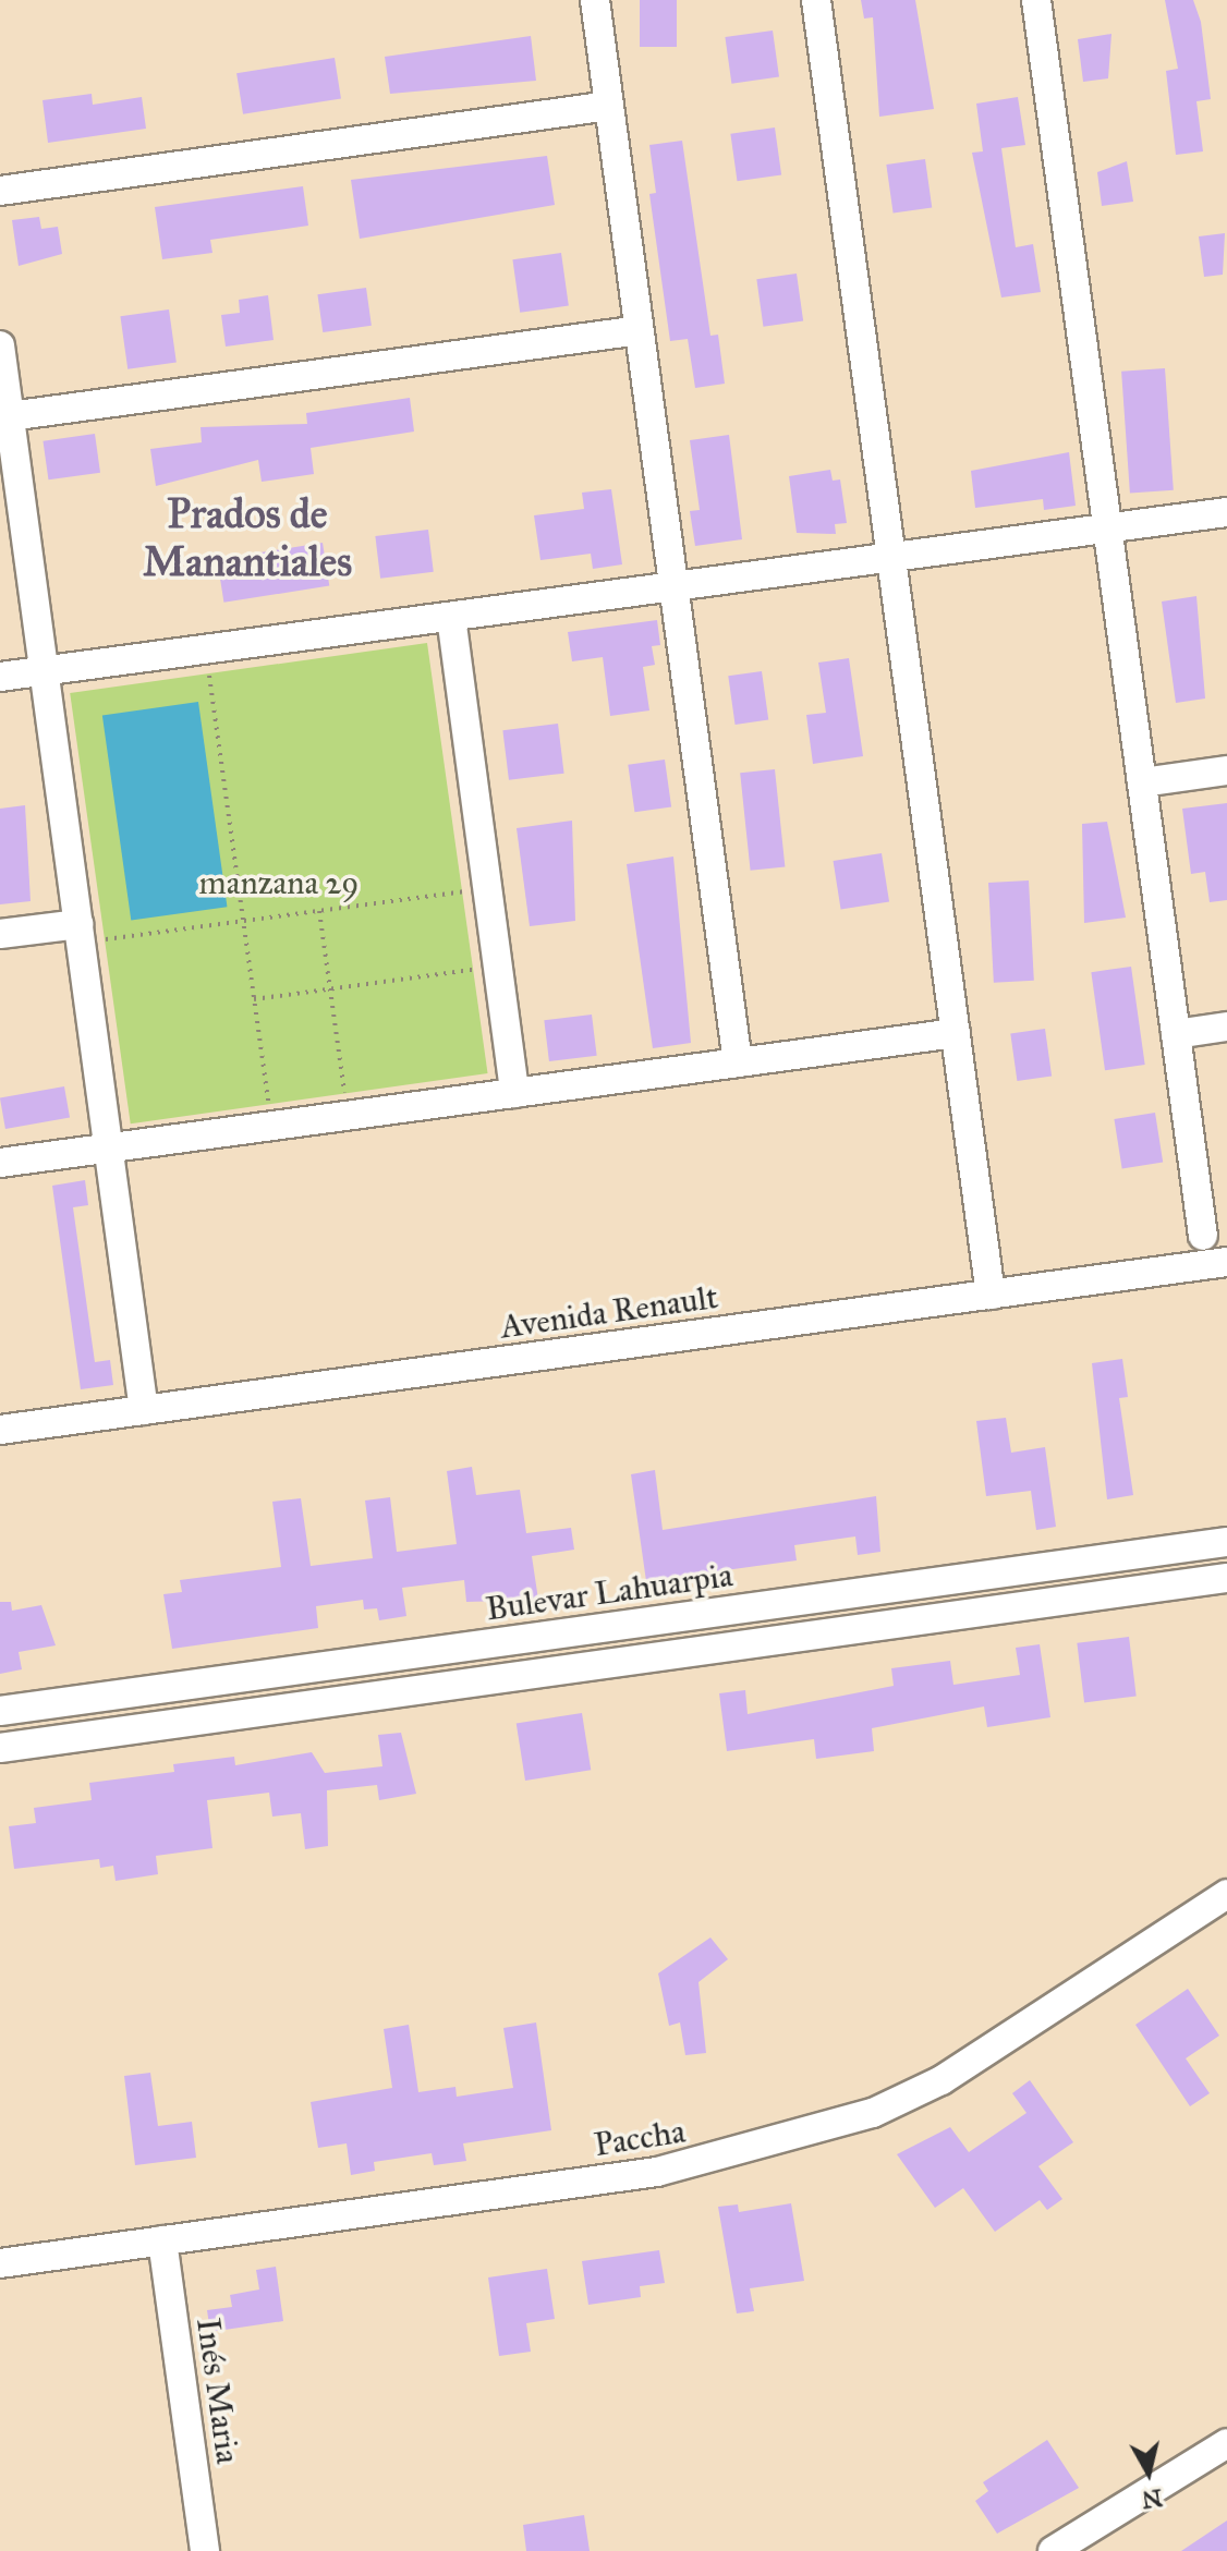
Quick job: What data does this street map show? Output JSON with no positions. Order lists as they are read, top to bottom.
{
  "streets": {
    "street": [
      "Avenida Renault",
      "Bulevar Lahuarpia",
      "Paccha",
      "Inés Maria"
    ]
  },
  "crossings": [
    ["Paccha", "Inés Maria"]
  ],
  "districts": ["Prados de Manantiales"],
  "parks": ["manzana 29"],
  "north": "bottom"
}
